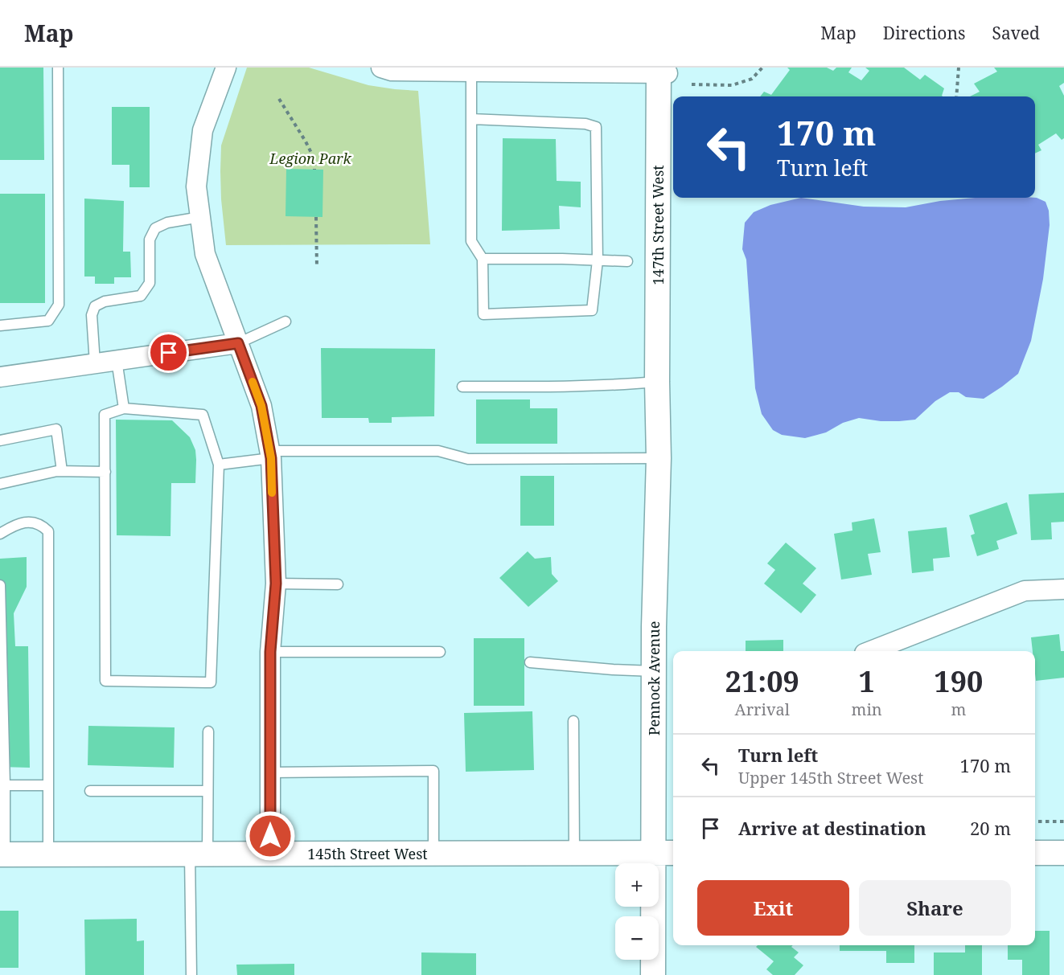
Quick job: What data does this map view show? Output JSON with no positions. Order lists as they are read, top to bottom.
{
  "streets": {
    "street": ["147th Street West", "Pennock Avenue", "145th Street West"]
  },
  "crossings": [
    ["147th Street West", "Pennock Avenue"],
    ["Pennock Avenue", "145th Street West"]
  ],
  "parks": ["Legion Park"],
  "page": {
    "header": "Map",
    "nav": ["Map", "Directions", "Saved"],
    "turn": ["170 m", "Turn left"],
    "eta": [
      "21:09",
      "Arrival",
      "1",
      "min",
      "190",
      "m"
    ],
    "list": [
      {
        "name": "Turn left",
        "note": "Upper 145th Street West",
        "value": "170 m"
      },
      {
        "name": "Arrive at destination",
        "value": "20 m"
      }
    ],
    "map_buttons": ["+", "−"],
    "buttons": ["Exit", "Share"]
  }
}
